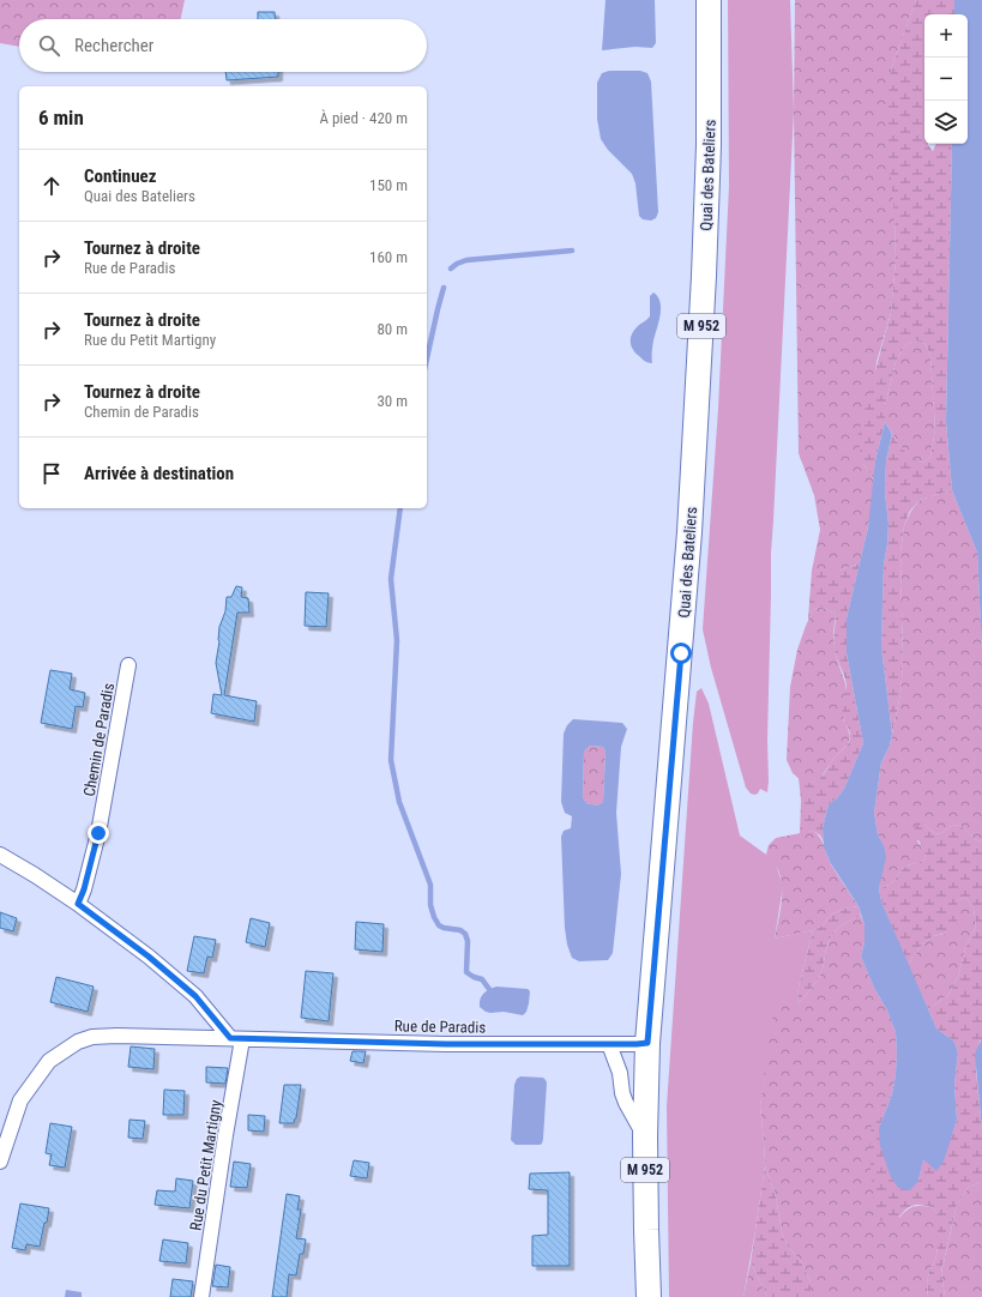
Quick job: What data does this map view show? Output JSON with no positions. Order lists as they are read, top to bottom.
{
  "streets": {
    "main road": ["Quai des Bateliers", "M 952"],
    "street": ["Chemin de Paradis", "Rue de Paradis", "Rue du Petit Martigny"]
  },
  "crossings": [
    ["Quai des Bateliers", "Rue de Paradis"],
    ["Rue de Paradis", "Rue du Petit Martigny"]
  ],
  "page": {
    "map_buttons": ["+", "−"],
    "search": "Rechercher",
    "heading": ["6 min", "À pied · 420 m"],
    "list": [
      ["Continuez", "Quai des Bateliers", "150 m"],
      ["Tournez à droite", "Rue de Paradis", "160 m"],
      ["Tournez à droite", "Rue du Petit Martigny", "80 m"],
      ["Tournez à droite", "Chemin de Paradis", "30 m"],
      "Arrivée à destination"
    ]
  }
}
